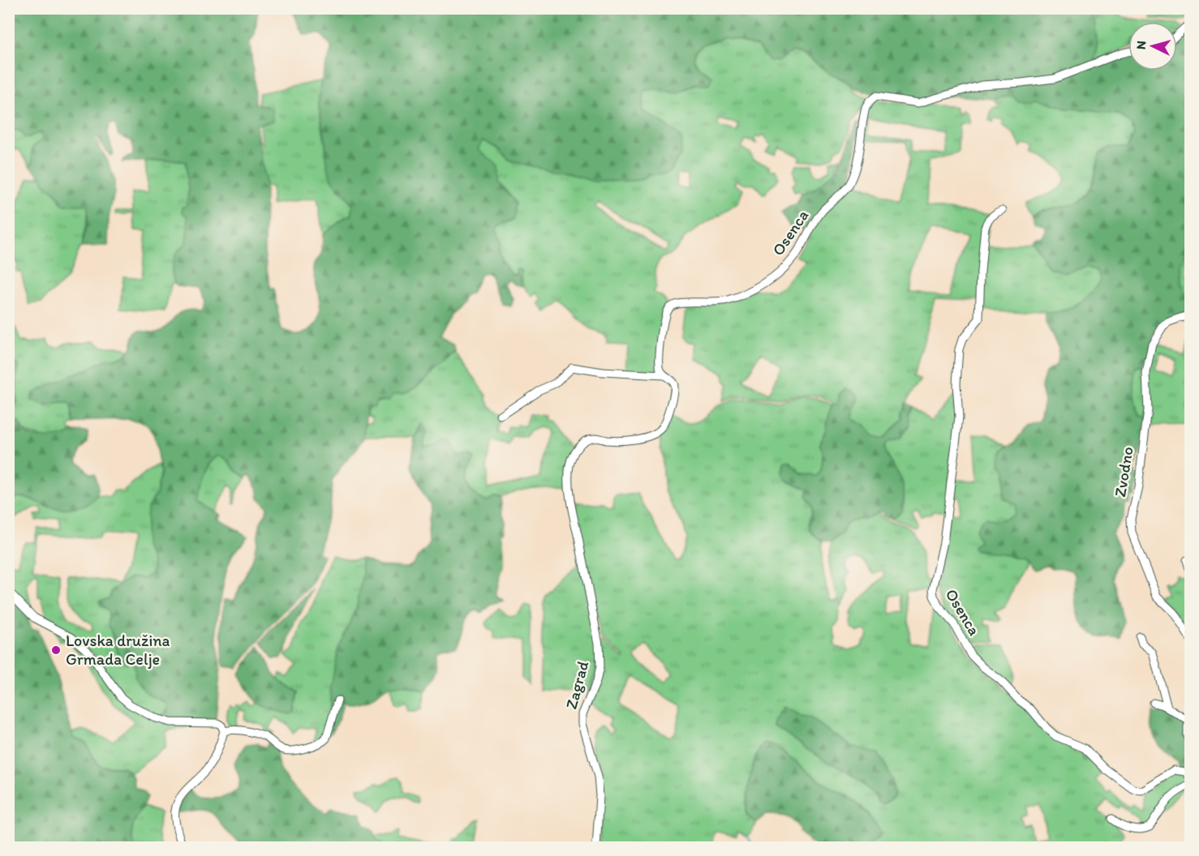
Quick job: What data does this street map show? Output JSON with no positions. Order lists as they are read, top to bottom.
{
  "streets": {
    "street": ["Osenca", "Zvodno", "Zagrad"]
  },
  "crossings": [
    ["Osenca", "Zagrad"]
  ],
  "places": ["Lovska družina Grmada Celje"],
  "north": "left"
}
